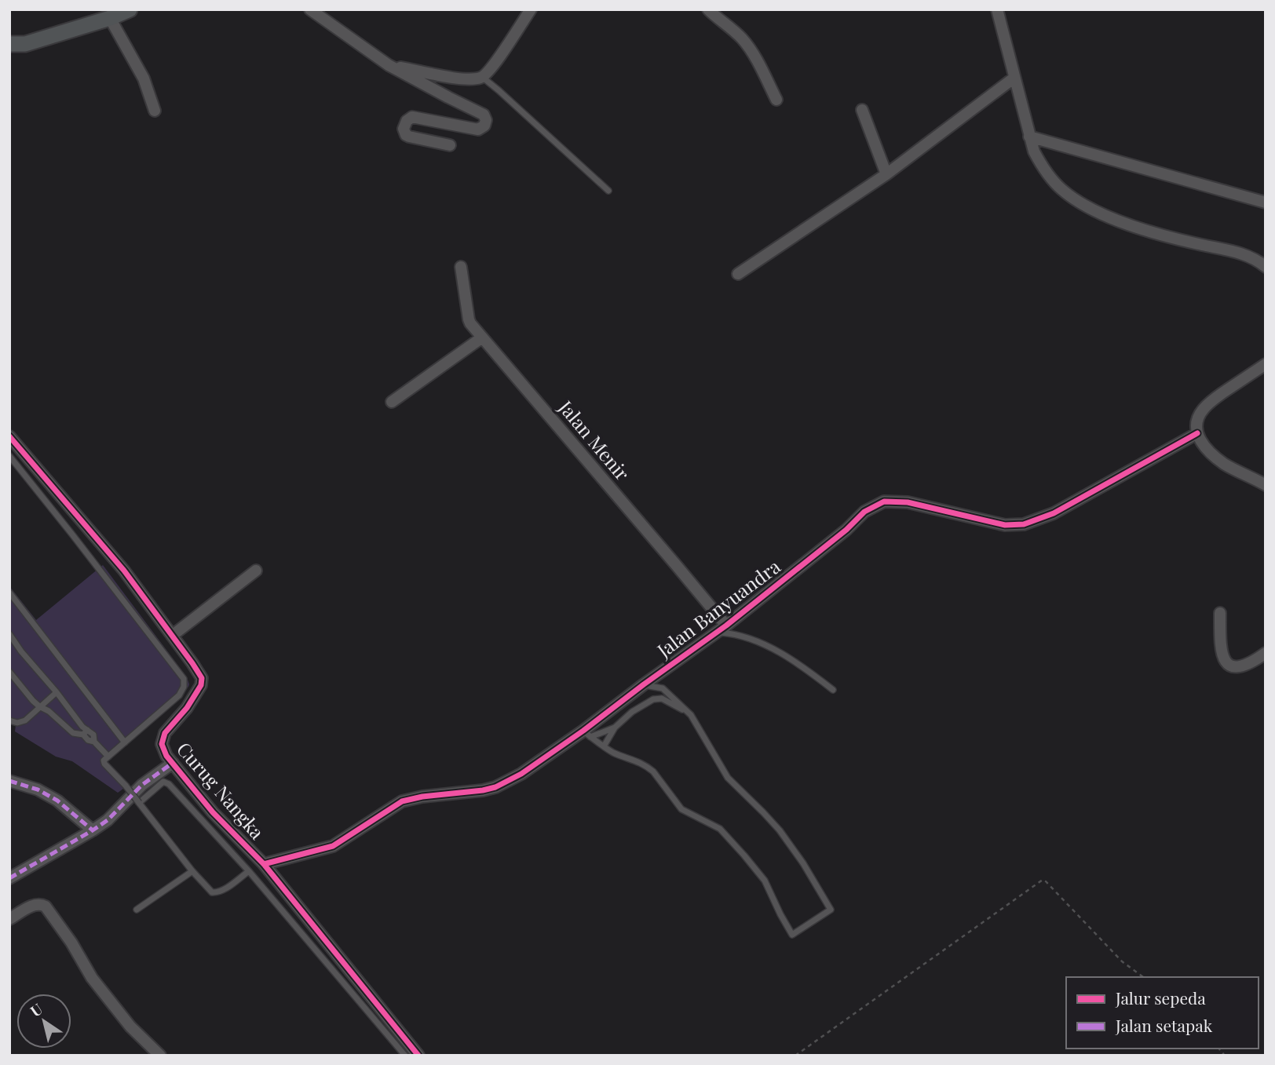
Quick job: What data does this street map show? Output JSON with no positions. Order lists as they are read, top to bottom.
{
  "streets": {
    "street": ["Jalan Menir", "Jalan Banyuandra", "Curug Nangka"]
  },
  "crossings": [
    ["Jalan Menir", "Jalan Banyuandra"],
    ["Jalan Banyuandra", "Curug Nangka"]
  ],
  "legend": ["Jalur sepeda", "Jalan setapak"],
  "north": "top left"
}
